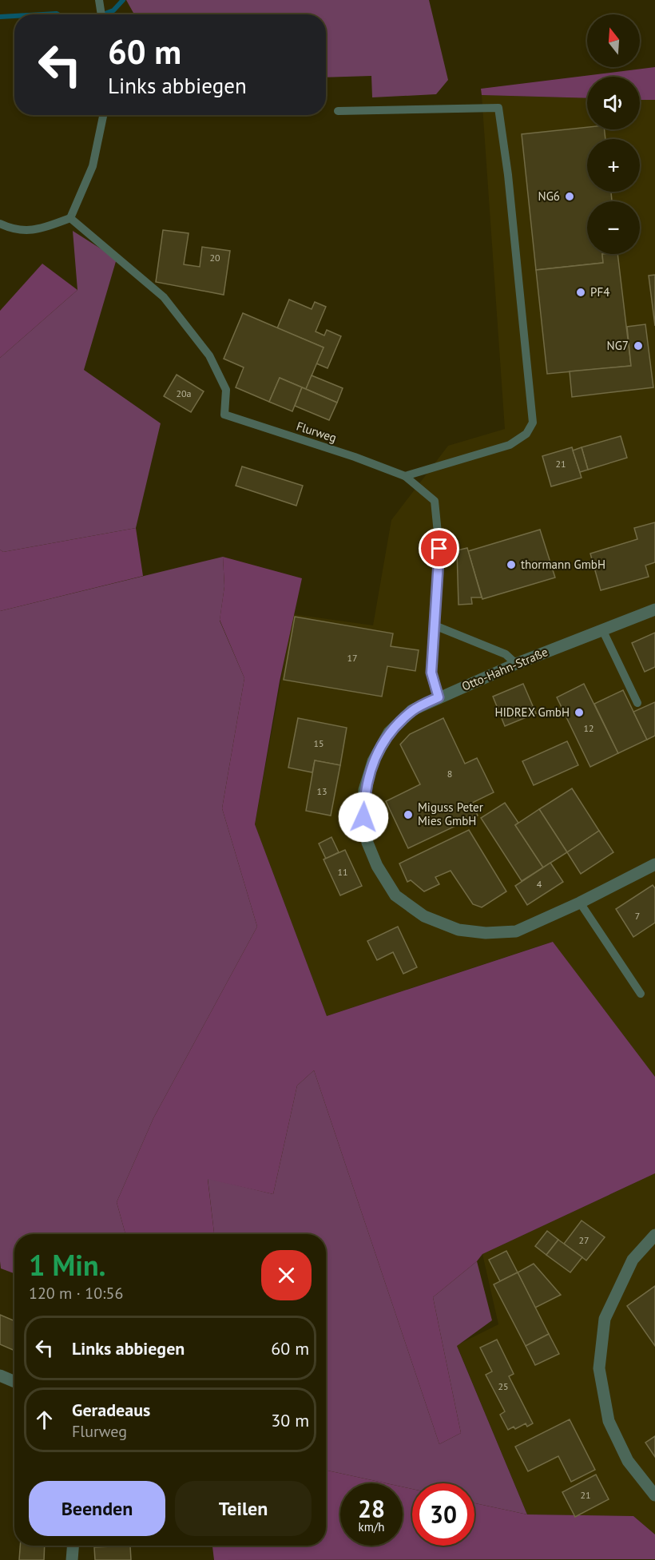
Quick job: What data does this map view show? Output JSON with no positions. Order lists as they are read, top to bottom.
{
  "streets": {
    "street": ["Otto-Hahn-Straße"],
    "lane": ["Flurweg"]
  },
  "crossings": [
    ["Flurweg", "Otto-Hahn-Straße"]
  ],
  "places": [
    "NG6",
    "PF4",
    "NG7",
    "thormann GmbH",
    "HIDREX GmbH",
    "Miguss Peter Mies GmbH"
  ],
  "house_numbers": [
    "20",
    "20a",
    "21",
    "17",
    "12",
    "15",
    "8",
    "13",
    "11",
    "4",
    "7",
    "27",
    "25",
    "21"
  ],
  "north": "top",
  "page": {
    "map_buttons": ["+", "−"],
    "turn": ["60 m", "Links abbiegen"],
    "heading": ["1 Min.", "120 m · 10:56"],
    "list": [
      {
        "name": "Links abbiegen",
        "value": "60 m"
      },
      {
        "name": "Geradeaus",
        "note": "Flurweg",
        "value": "30 m"
      }
    ],
    "buttons": ["Beenden", "Teilen"],
    "speed": "28 km/h",
    "limit": "30"
  }
}
